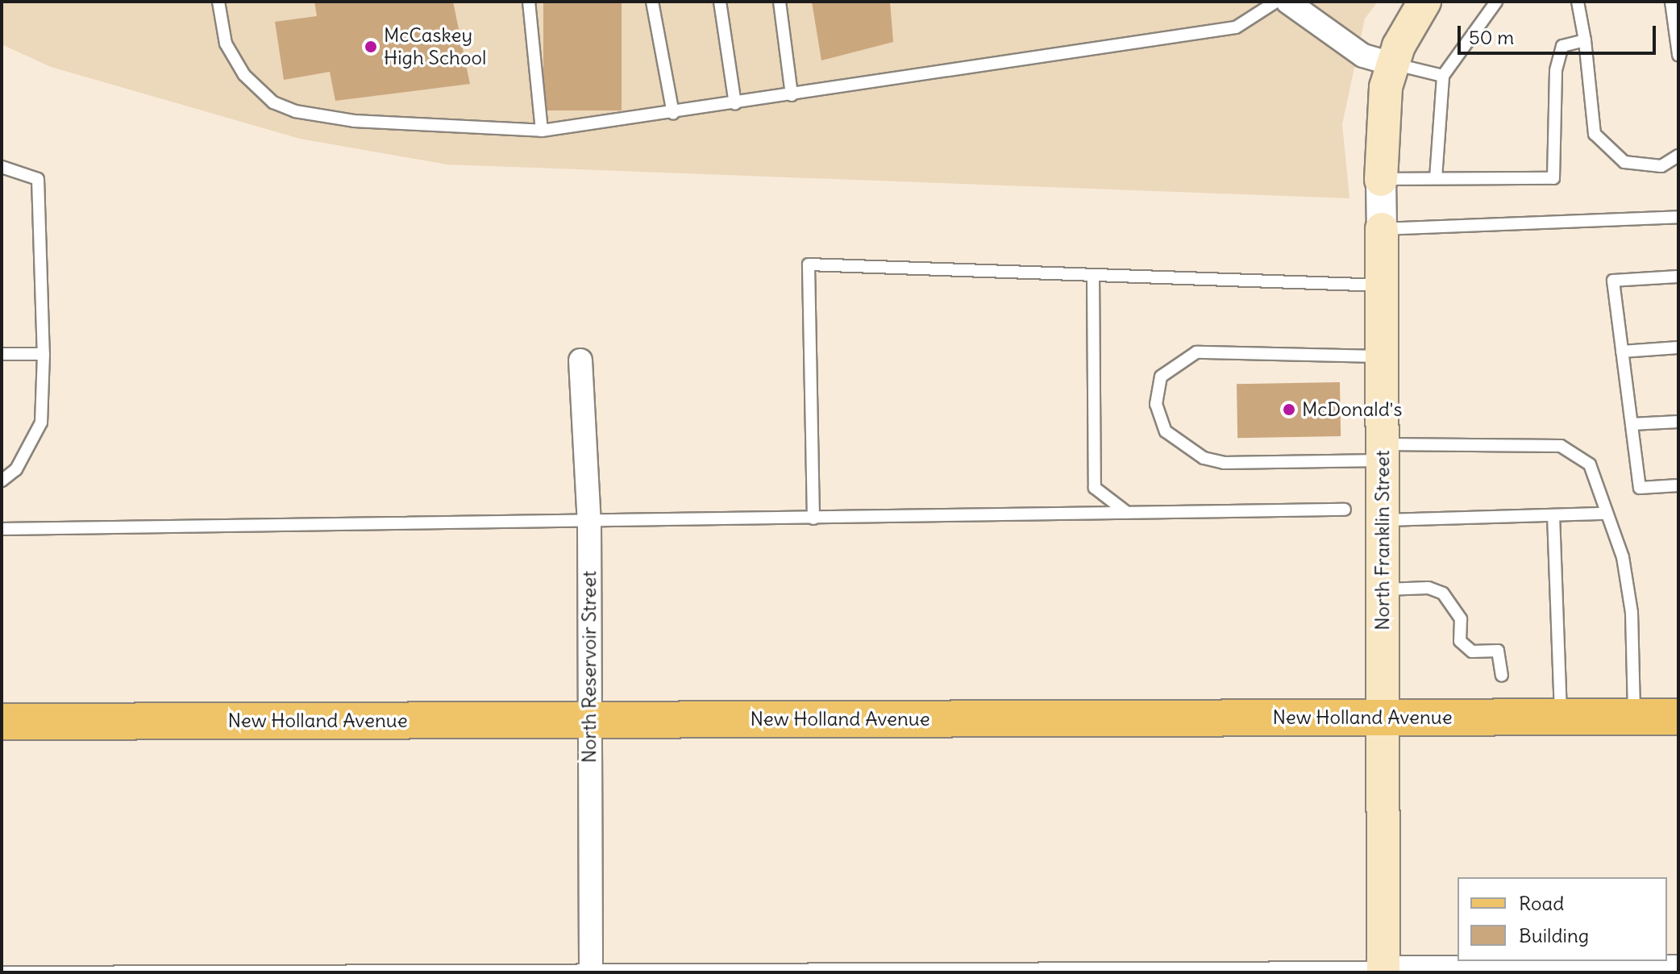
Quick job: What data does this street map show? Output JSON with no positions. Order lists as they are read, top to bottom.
{
  "streets": {
    "main road": ["North Franklin Street", "New Holland Avenue"],
    "street": ["North Reservoir Street"]
  },
  "crossings": [
    ["North Franklin Street", "New Holland Avenue"],
    ["North Reservoir Street", "New Holland Avenue"]
  ],
  "places": ["McCaskey High School", "McDonald's"],
  "legend": ["Road", "Building"],
  "scale_bar": "50 m"
}
